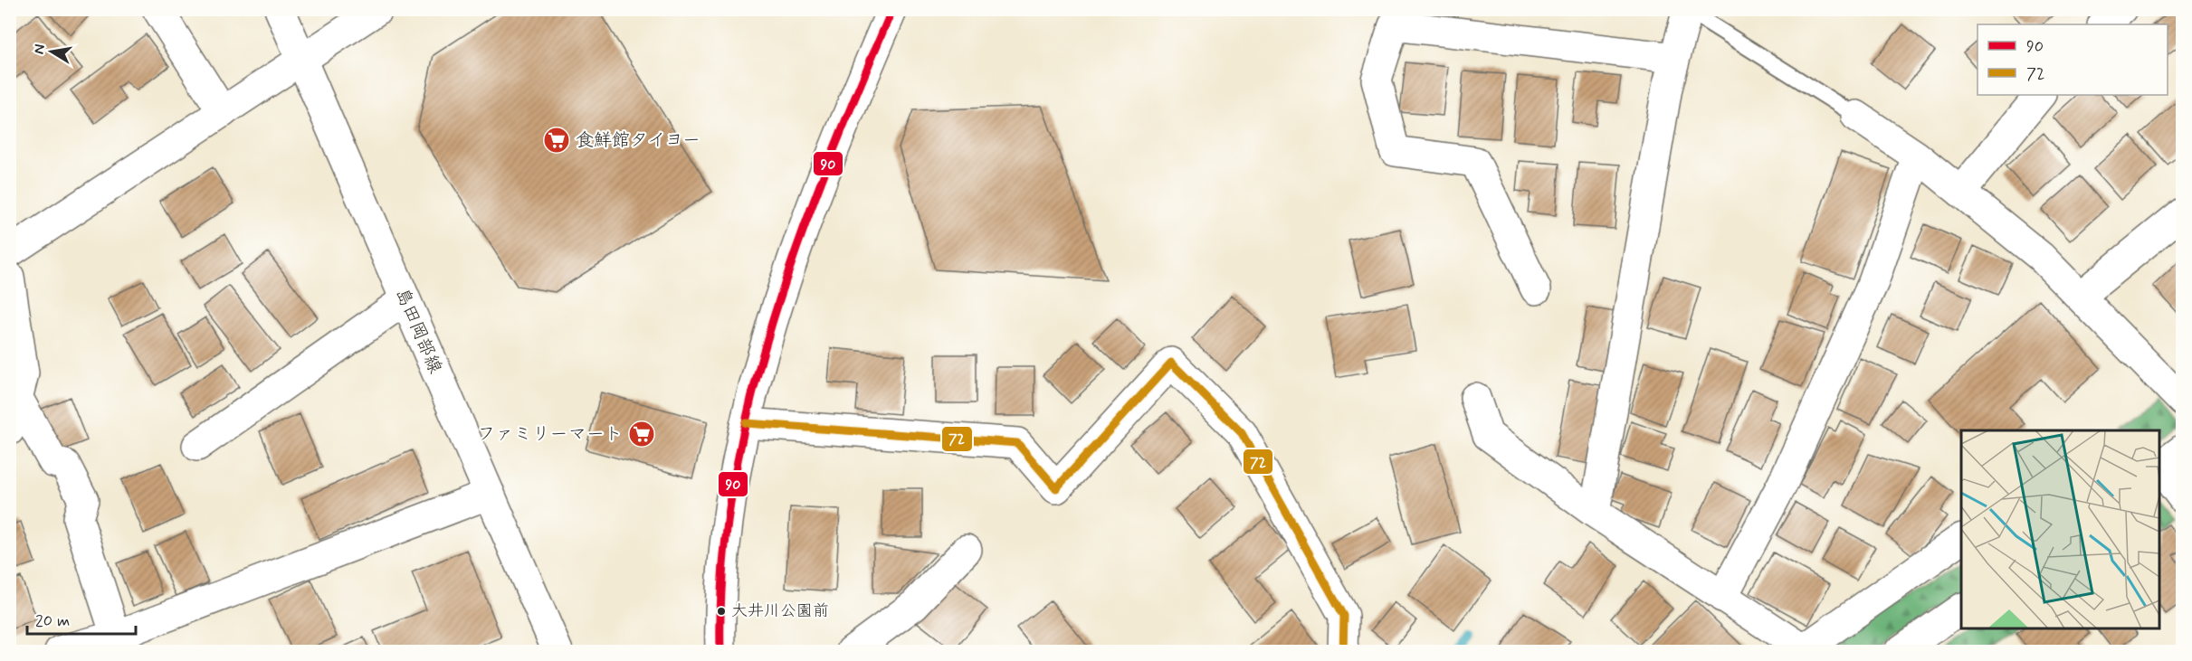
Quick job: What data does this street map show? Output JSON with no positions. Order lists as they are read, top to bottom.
{
  "streets": {
    "street": ["島田岡部線"]
  },
  "places": {
    "supermarket": ["食鮮館タイヨー", "ファミリーマート"],
    "other": ["大井川公園前"]
  },
  "lines": ["transit line 90", "transit line 72"],
  "legend": ["90", "72"],
  "scale_bar": "20 m",
  "north": "left"
}
